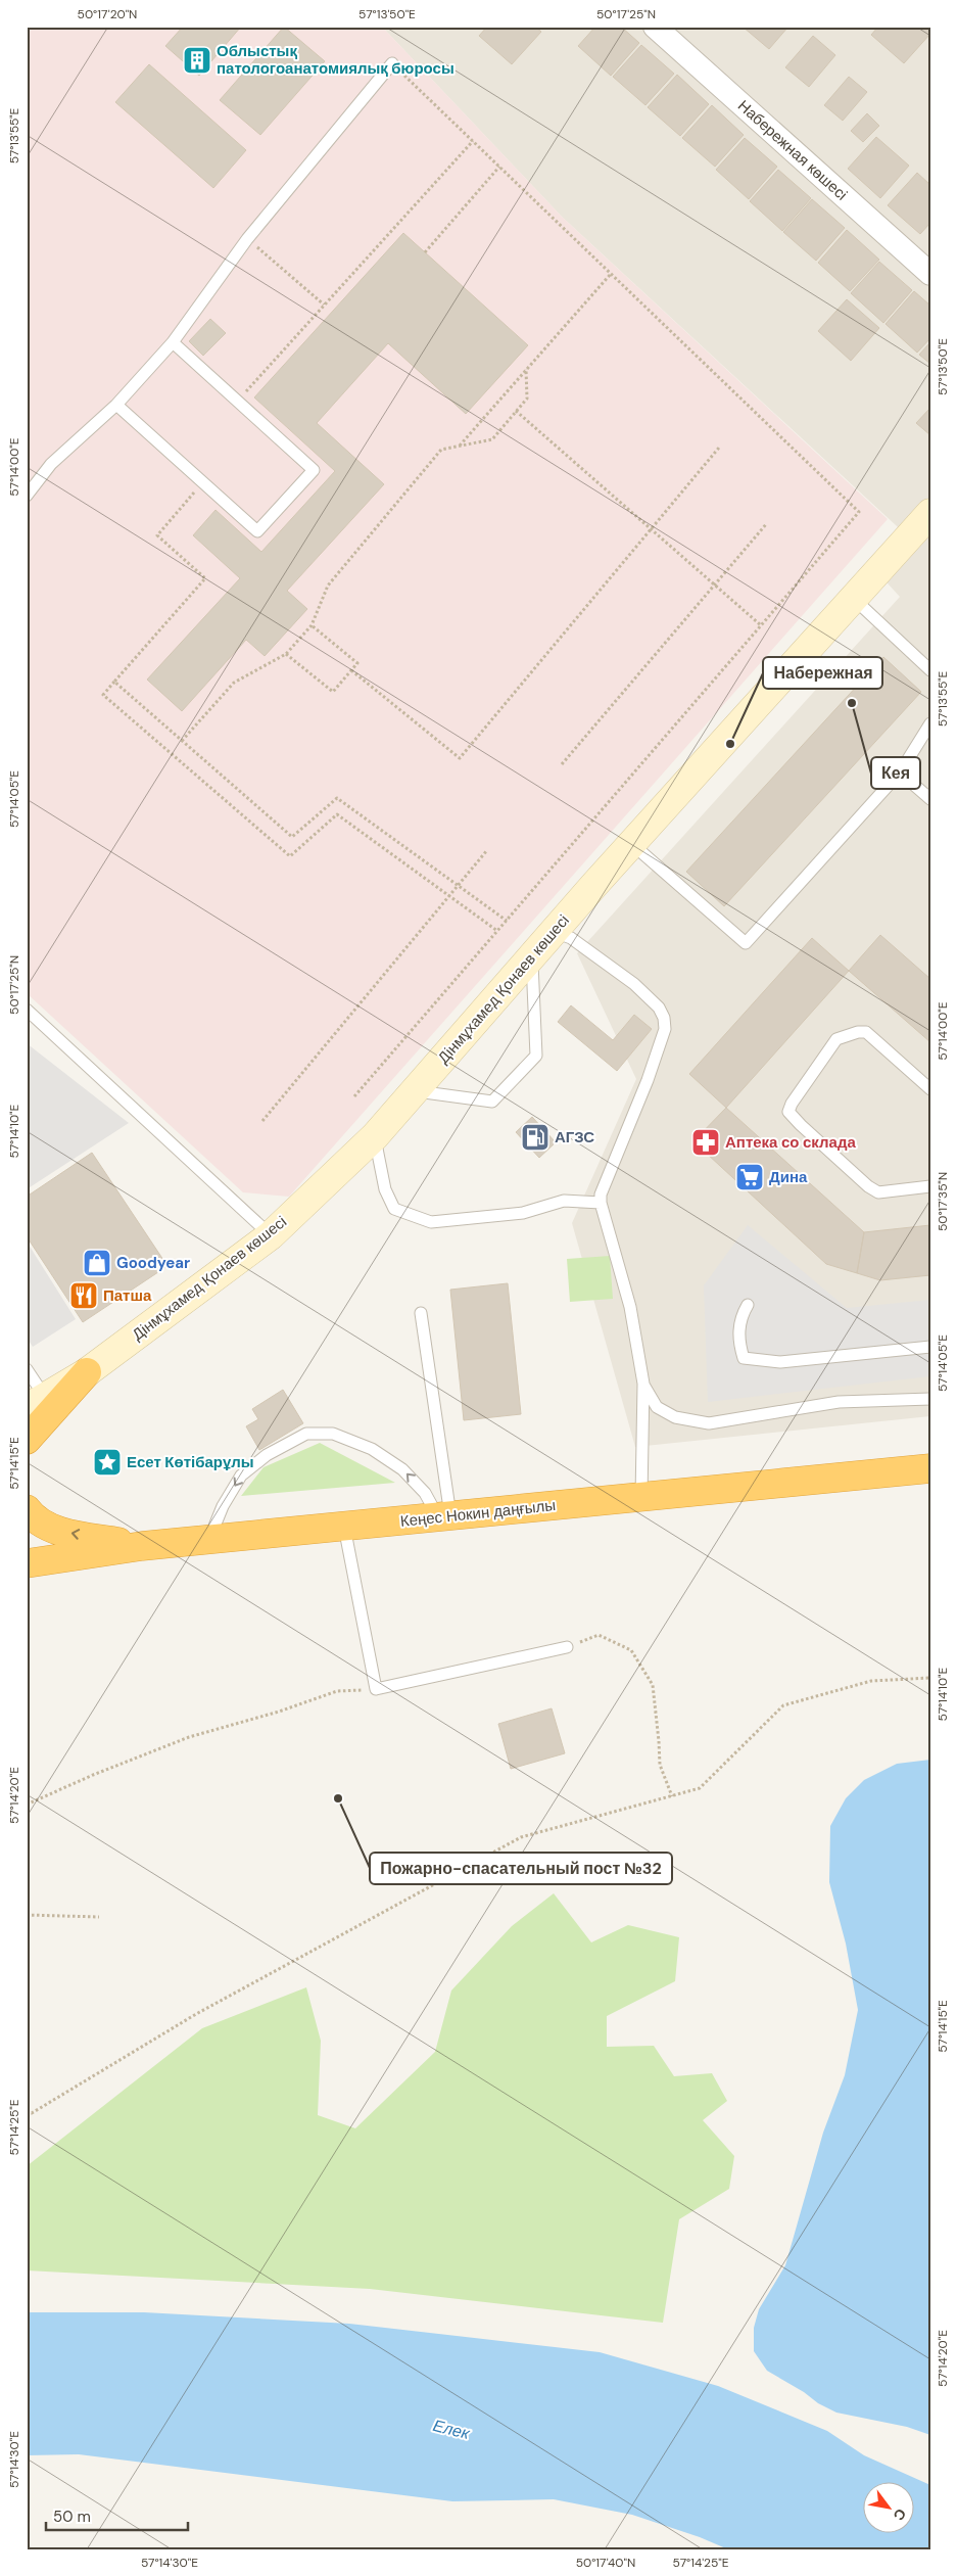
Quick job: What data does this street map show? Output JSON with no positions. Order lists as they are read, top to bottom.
{
  "streets": {
    "highway": ["Кеңес Нокин даңғылы"],
    "street": ["Набережная көшесі", "Дінмұхамед Қонаев көшесі"]
  },
  "water": ["Елек"],
  "places": {
    "building": ["Облыстық патологоанатомиялық бюросы"],
    "other": ["Кея", "Набережная", "Пожарно-спасательный пост №32"],
    "fuel station": ["АГЗС"],
    "pharmacy": ["Аптека со склада"],
    "supermarket": ["Дина"],
    "shop": ["Goodyear"],
    "restaurant": ["Патша"],
    "place": ["Есет Көтібарұлы"]
  },
  "scale_bar": "50 m",
  "north": "bottom right",
  "coordinates": [
    "50°17'20\"N",
    "57°13'50\"E",
    "50°17'25\"N",
    "57°13'55\"E",
    "57°14'00\"E",
    "57°14'05\"E",
    "57°14'10\"E",
    "50°17'35\"N",
    "57°14'15\"E",
    "57°14'20\"E",
    "57°14'25\"E",
    "57°14'30\"E",
    "50°17'40\"N"
  ]
}
